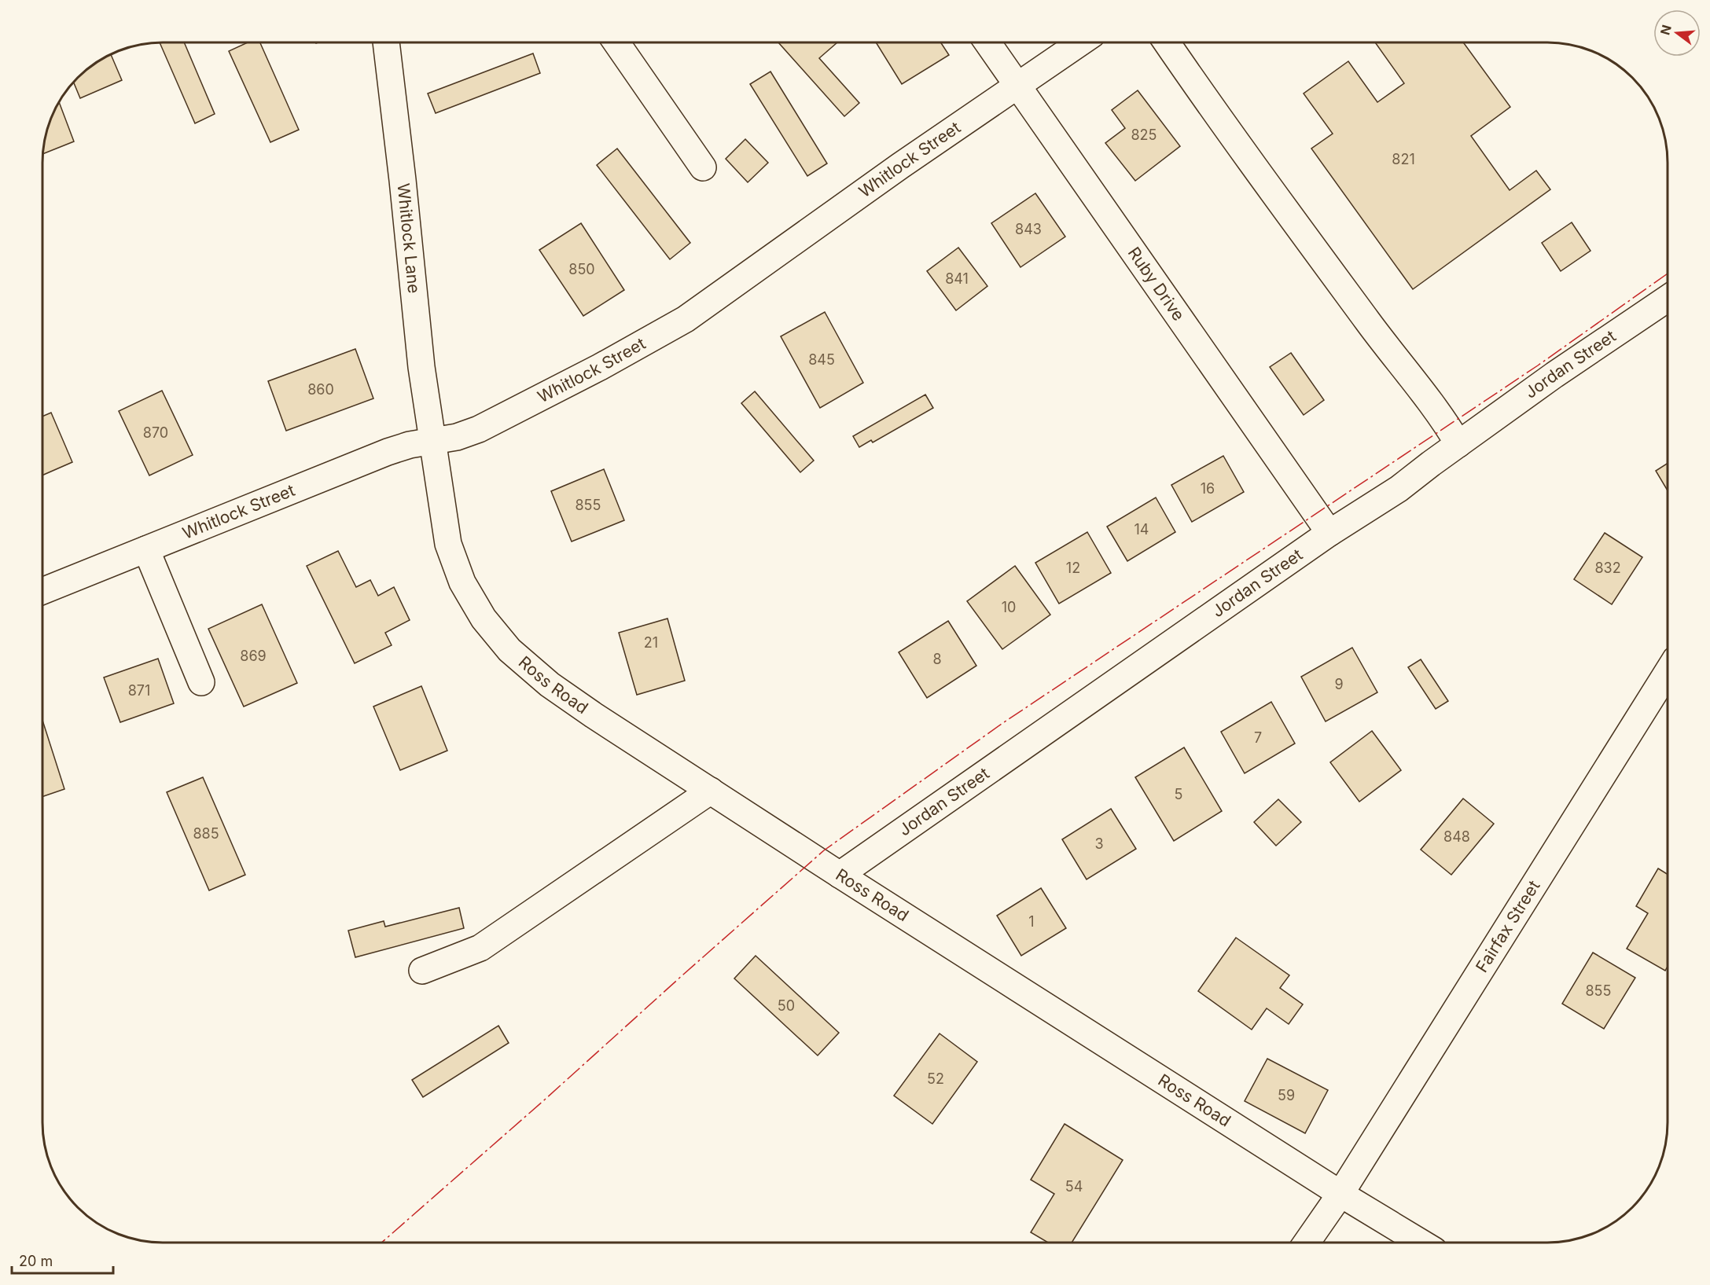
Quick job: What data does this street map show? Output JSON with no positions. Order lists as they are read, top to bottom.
{
  "streets": {
    "street": [
      "Whitlock Street",
      "Whitlock Lane",
      "Ruby Drive",
      "Jordan Street",
      "Ross Road",
      "Fairfax Street"
    ]
  },
  "crossings": [
    ["Whitlock Street", "Whitlock Lane"],
    ["Whitlock Street", "Ruby Drive"],
    ["Whitlock Street", "Ross Road"],
    ["Whitlock Lane", "Ross Road"],
    ["Ruby Drive", "Jordan Street"],
    ["Jordan Street", "Ross Road"],
    ["Ross Road", "Fairfax Street"]
  ],
  "house_numbers": [
    "825",
    "821",
    "843",
    "850",
    "841",
    "845",
    "860",
    "870",
    "16",
    "855",
    "14",
    "12",
    "832",
    "10",
    "21",
    "869",
    "8",
    "9",
    "871",
    "7",
    "5",
    "885",
    "848",
    "3",
    "1",
    "855",
    "50",
    "52",
    "59",
    "54"
  ],
  "scale_bar": "20 m",
  "north": "left"
}
